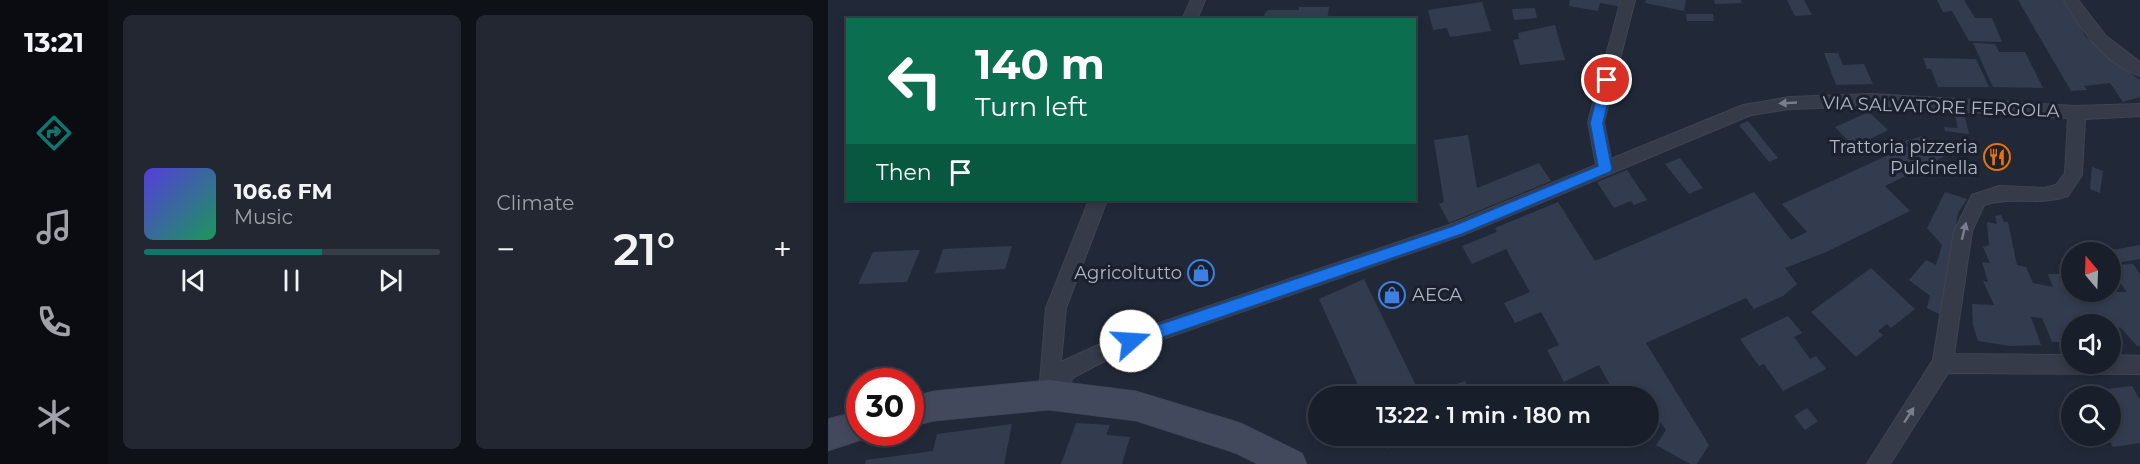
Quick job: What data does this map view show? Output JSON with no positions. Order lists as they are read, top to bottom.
{
  "streets": {
    "street": ["VIA SALVATORE FERGOLA"]
  },
  "one_way": ["VIA SALVATORE FERGOLA"],
  "places": {
    "restaurant": ["Trattoria pizzeria Pulcinella"],
    "shop": ["Agricoltutto", "AECA"]
  },
  "north": "top",
  "page": {
    "tabs": "13:21",
    "tile": "Climate",
    "turn": ["140 m", "Turn left"],
    "then": "Then",
    "song": ["106.6 FM", "Music"],
    "heat": ["−", "21°", "+"],
    "limit": "30",
    "trip": "13:22 · 1 min · 180 m"
  }
}
